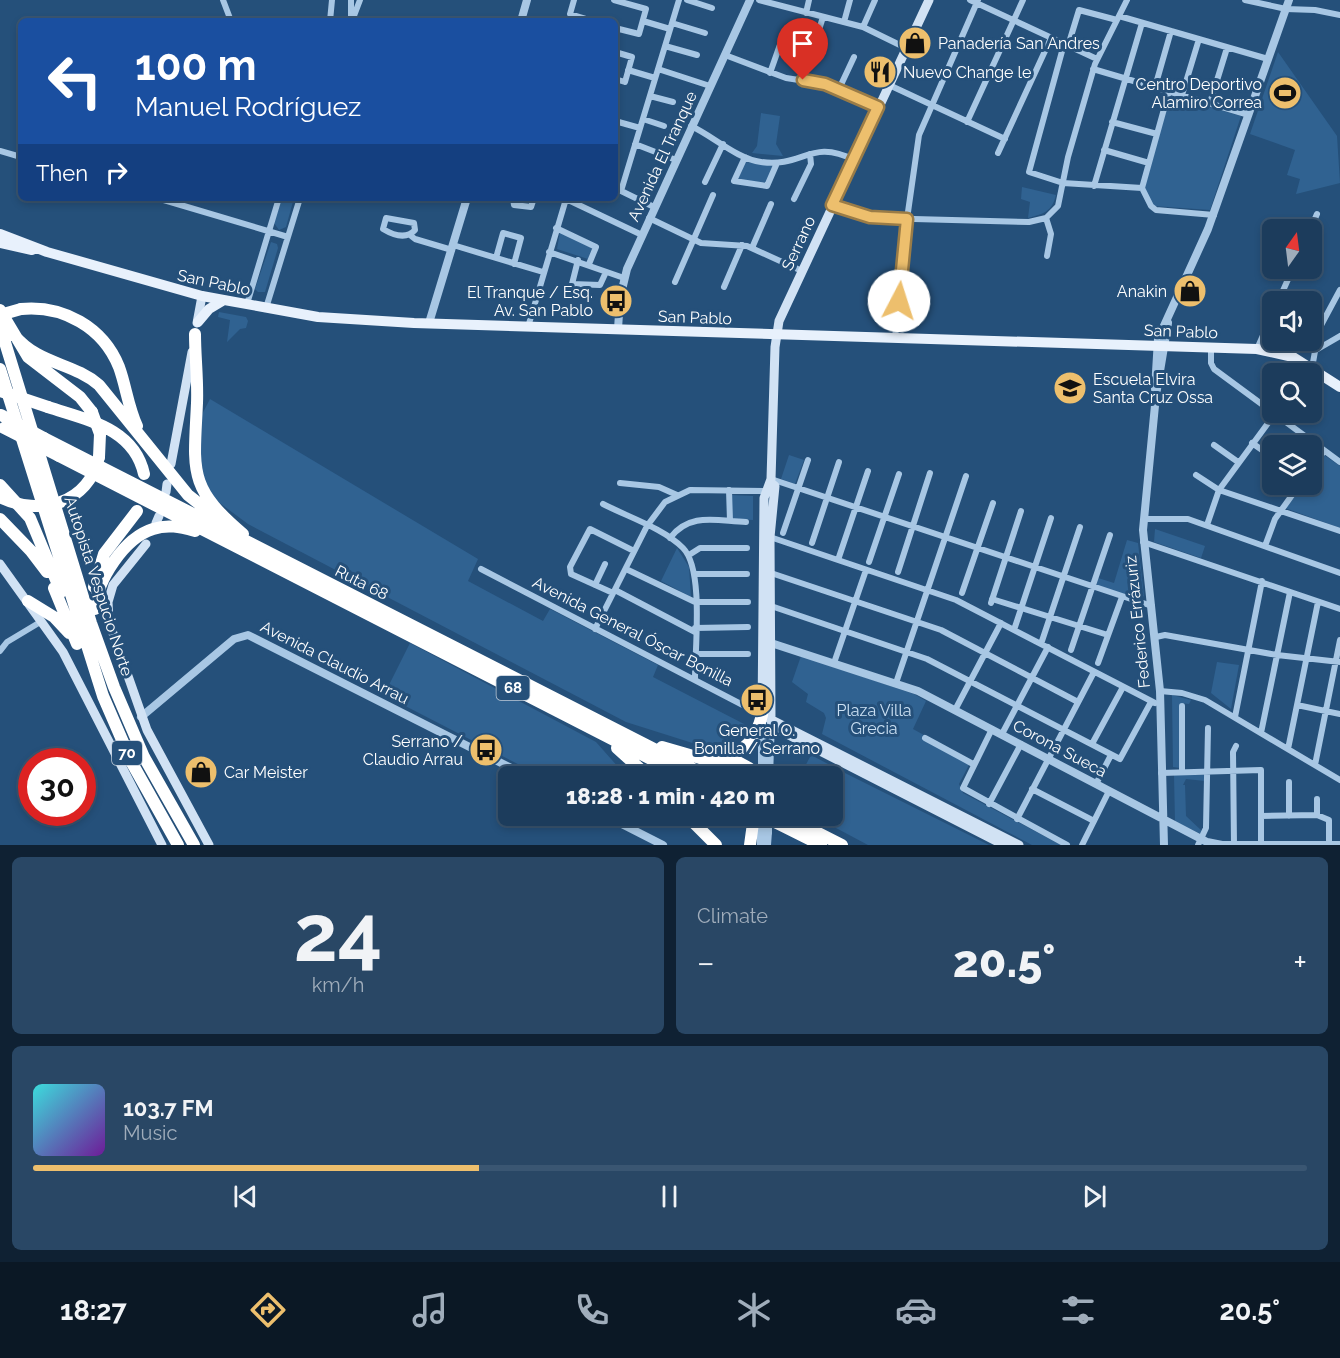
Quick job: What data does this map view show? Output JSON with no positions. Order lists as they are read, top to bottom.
{
  "streets": {
    "highway": [
      "Ruta 68",
      "Autopista Vespucio Norte",
      "68",
      "70"
    ],
    "main road": ["Serrano", "San Pablo", "Avenida General Óscar Bonilla"],
    "street": [
      "Avenida El Tranque",
      "Federico Errázuriz",
      "Avenida Claudio Arrau",
      "Corona Sueca"
    ]
  },
  "crossings": [
    ["Avenida El Tranque", "San Pablo"],
    ["Serrano", "San Pablo"],
    ["Serrano", "Avenida General Óscar Bonilla"],
    ["Serrano", "Corona Sueca"],
    ["San Pablo", "Federico Errázuriz"],
    ["Federico Errázuriz", "Corona Sueca"]
  ],
  "parks": ["Plaza Villa Grecia"],
  "places": {
    "shop": ["Panadería San Andres", "Anakin", "Car Meister"],
    "restaurant": ["Nuevo Change le"],
    "sports": ["Centro Deportivo Alamiro Correa"],
    "bus stop": ["El Tranque / Esq. Av. San Pablo", "General O. Bonilla / Serrano", "Serrano / Claudio Arrau"],
    "school or university": ["Escuela Elvira Santa Cruz Ossa"]
  },
  "north": "top",
  "page": {
    "turn": ["100 m", "Manuel Rodríguez"],
    "then": "Then",
    "limit": "30",
    "trip": "18:28 · 1 min · 420 m",
    "tile": [
      ["24", "km/h"],
      "Climate"
    ],
    "heat": ["−", "20.5°", "+"],
    "song": ["103.7 FM", "Music"],
    "tabs": ["18:27", "20.5°"]
  }
}
